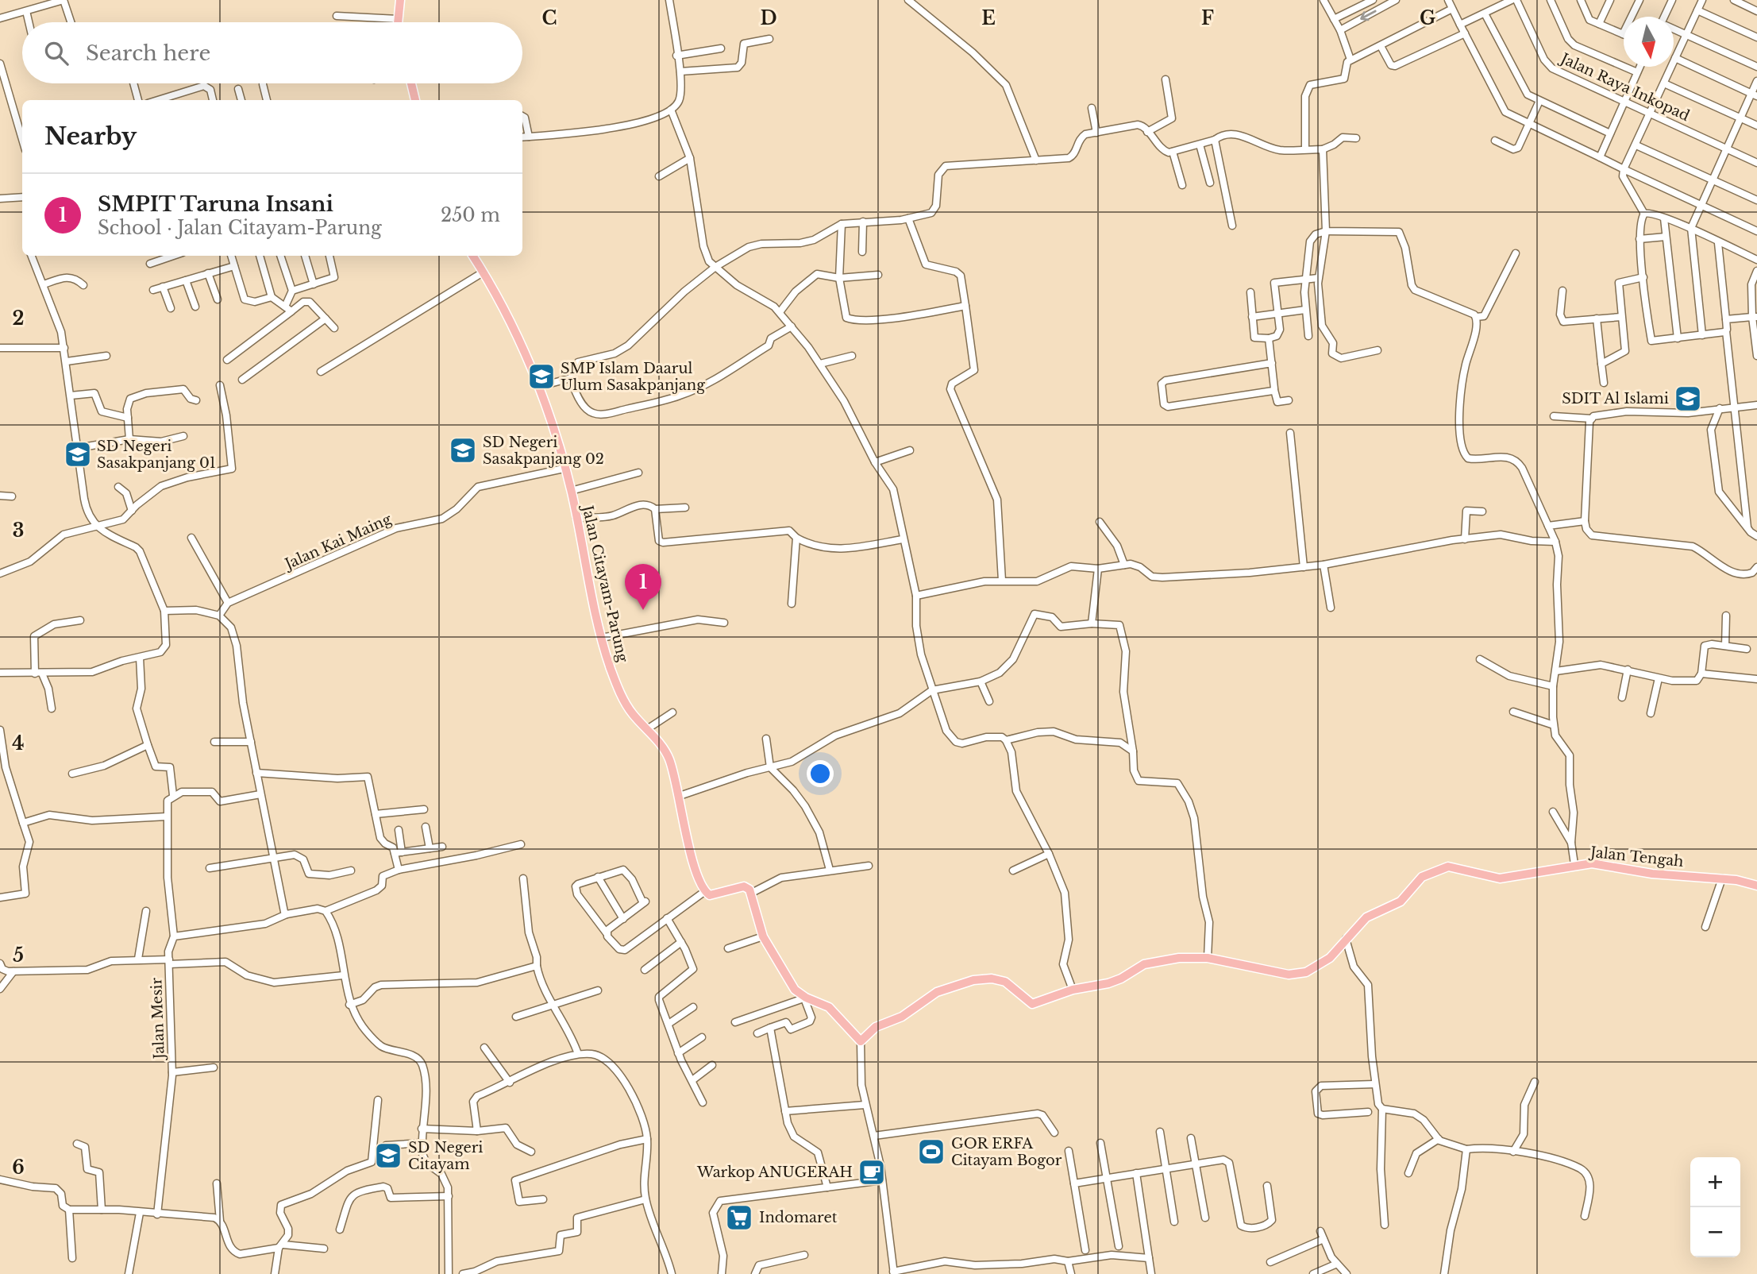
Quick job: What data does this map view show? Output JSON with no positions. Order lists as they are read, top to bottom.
{
  "streets": {
    "main road": ["Jalan Citayam-Parung", "Jalan Tengah"],
    "street": ["Jalan Raya Inkopad", "Jalan Kai Maing", "Jalan Mesir"]
  },
  "crossings": [
    ["Jalan Kai Maing", "Jalan Citayam-Parung"]
  ],
  "places": {
    "school or university": [
      "SMP Islam Daarul Ulum Sasakpanjang",
      "SDIT Al Islami",
      "SD Negeri Sasakpanjang 02",
      "SD Negeri Sasakpanjang 01",
      "SD Negeri Citayam"
    ],
    "sports": ["GOR ERFA Citayam Bogor"],
    "cafe": ["Warkop ANUGERAH"],
    "supermarket": ["Indomaret"]
  },
  "north": "bottom",
  "page": {
    "search": "Search here",
    "heading": "Nearby",
    "list": [
      {
        "mark": "1",
        "name": "SMPIT Taruna Insani",
        "note": "School · Jalan Citayam-Parung",
        "value": "250 m"
      }
    ],
    "pins": "1",
    "map_buttons": ["+", "−"]
  },
  "grid": {
    "columns": [
      "C",
      "D",
      "E",
      "F",
      "G"
    ],
    "rows": [
      "2",
      "3",
      "4",
      "5",
      "6"
    ]
  }
}
